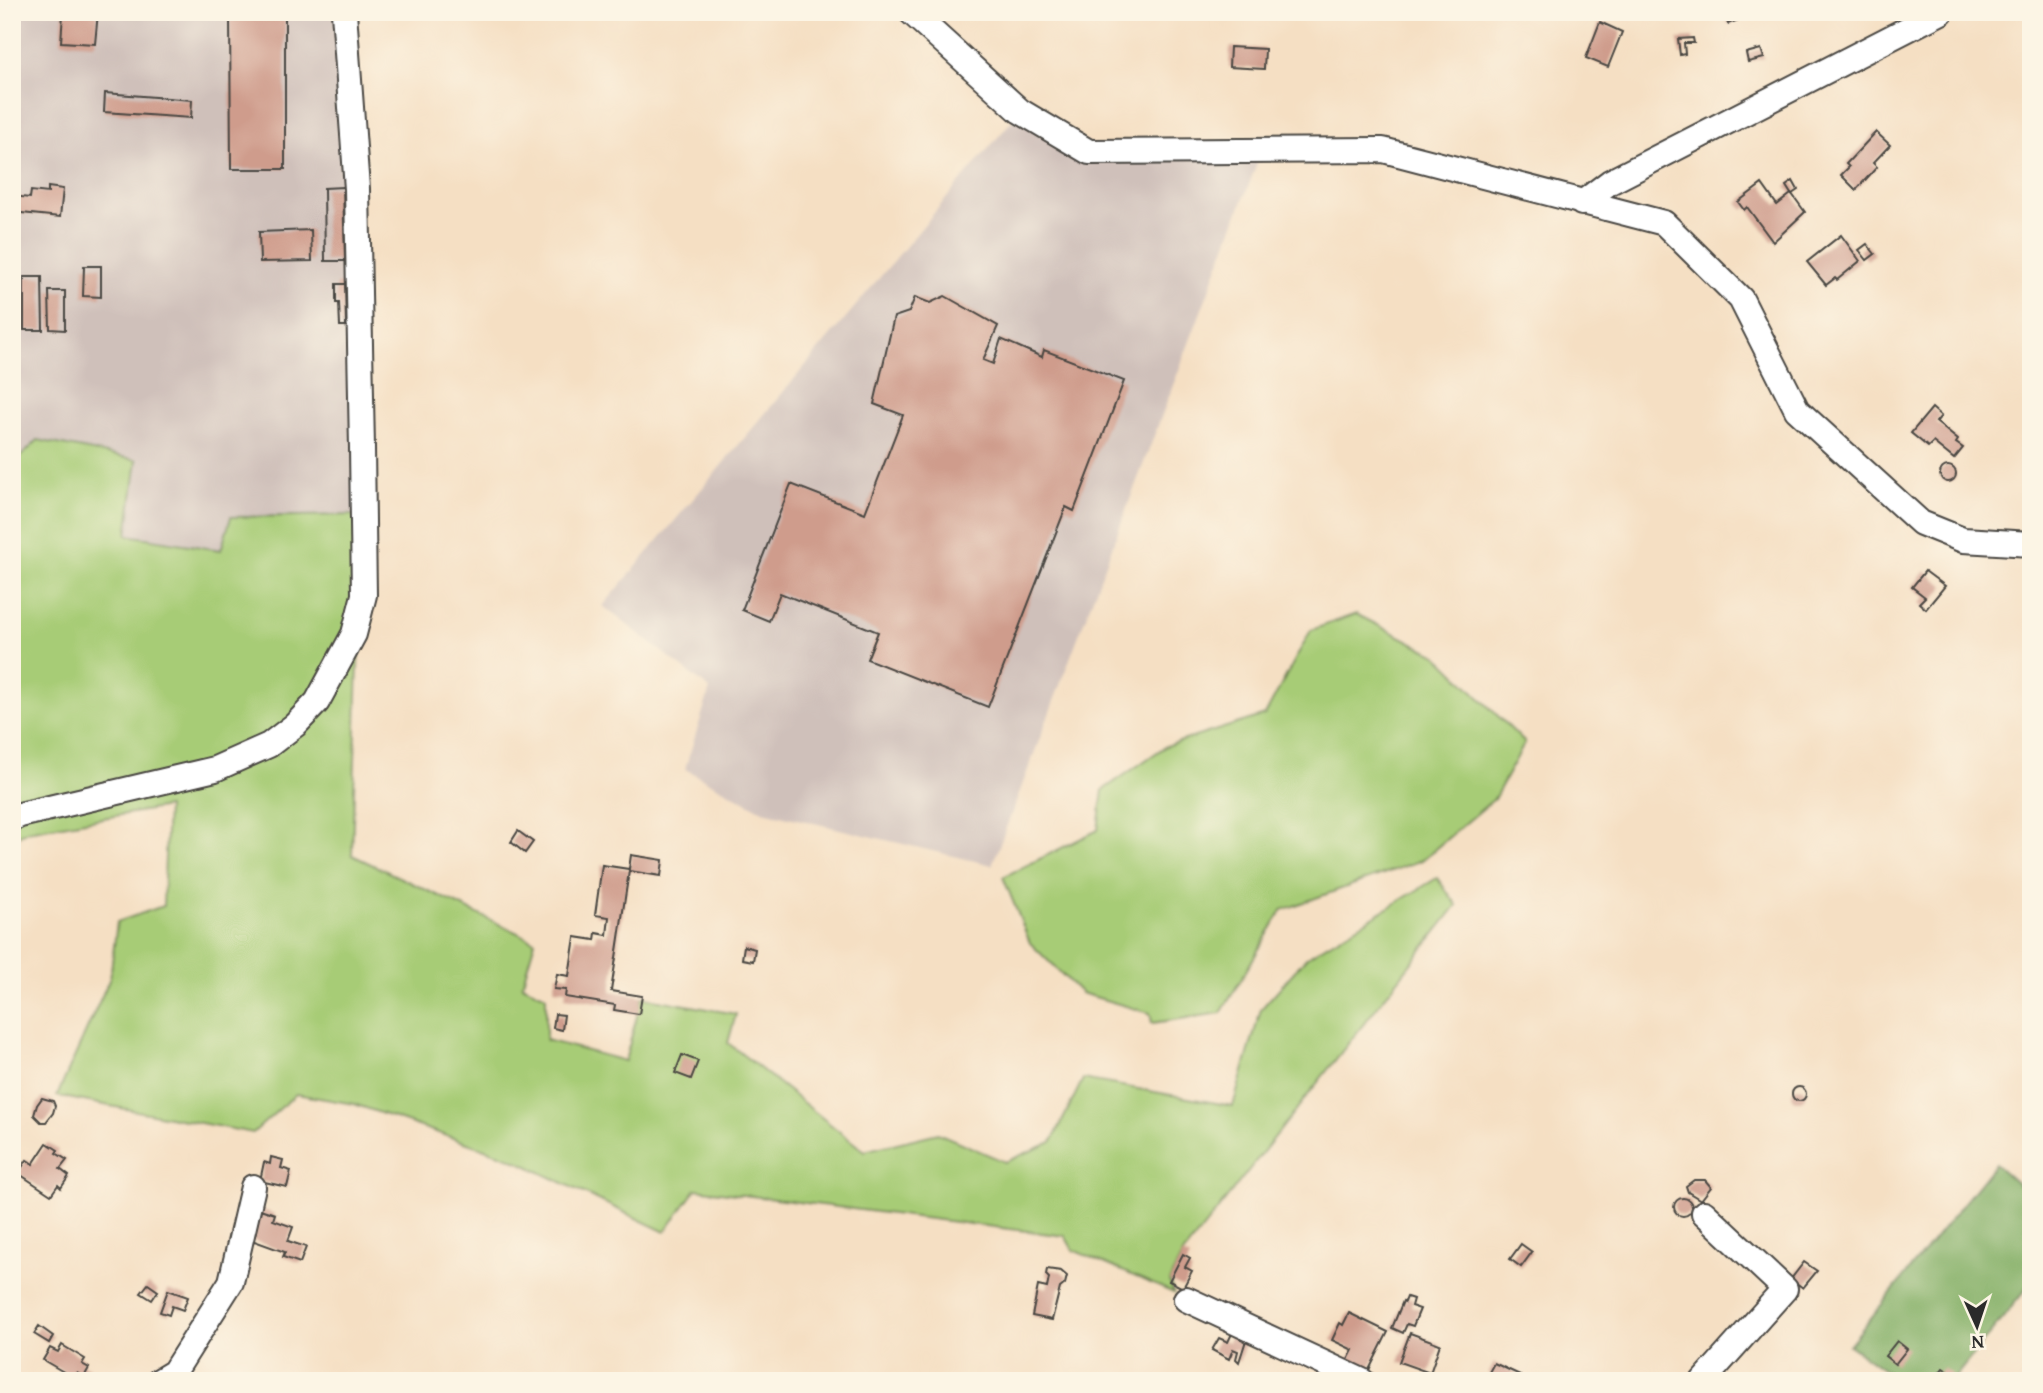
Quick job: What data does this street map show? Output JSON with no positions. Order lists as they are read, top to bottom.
{
  "north": "bottom"
}
